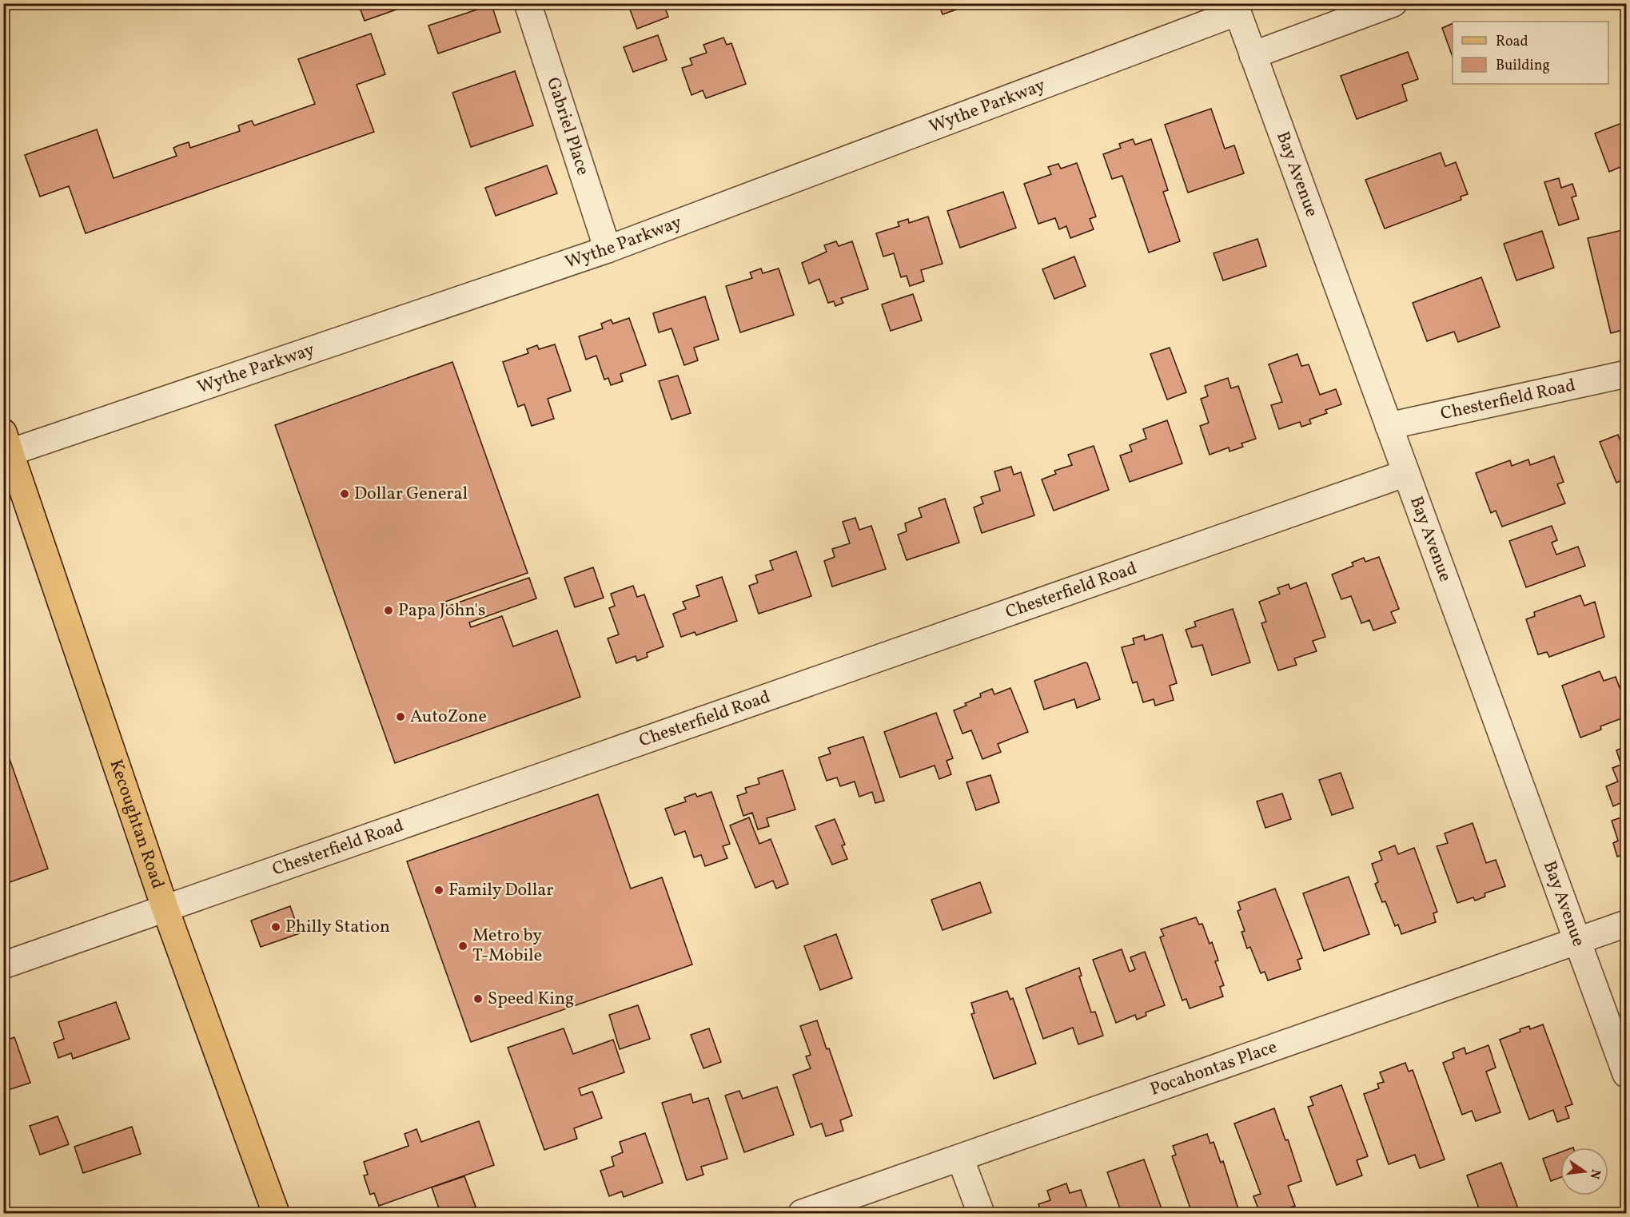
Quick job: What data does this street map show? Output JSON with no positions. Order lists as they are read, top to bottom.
{
  "streets": {
    "main road": ["Kecoughtan Road"],
    "street": [
      "Wythe Parkway",
      "Gabriel Place",
      "Bay Avenue",
      "Chesterfield Road",
      "Pocahontas Place"
    ]
  },
  "crossings": [
    ["Wythe Parkway", "Gabriel Place"],
    ["Wythe Parkway", "Bay Avenue"],
    ["Wythe Parkway", "Kecoughtan Road"],
    ["Bay Avenue", "Chesterfield Road"],
    ["Bay Avenue", "Pocahontas Place"],
    ["Chesterfield Road", "Kecoughtan Road"]
  ],
  "places": [
    "Dollar General",
    "Papa John's",
    "AutoZone",
    "Family Dollar",
    "Philly Station",
    "Metro by T-Mobile",
    "Speed King"
  ],
  "legend": ["Road", "Building"],
  "north": "right"
}
